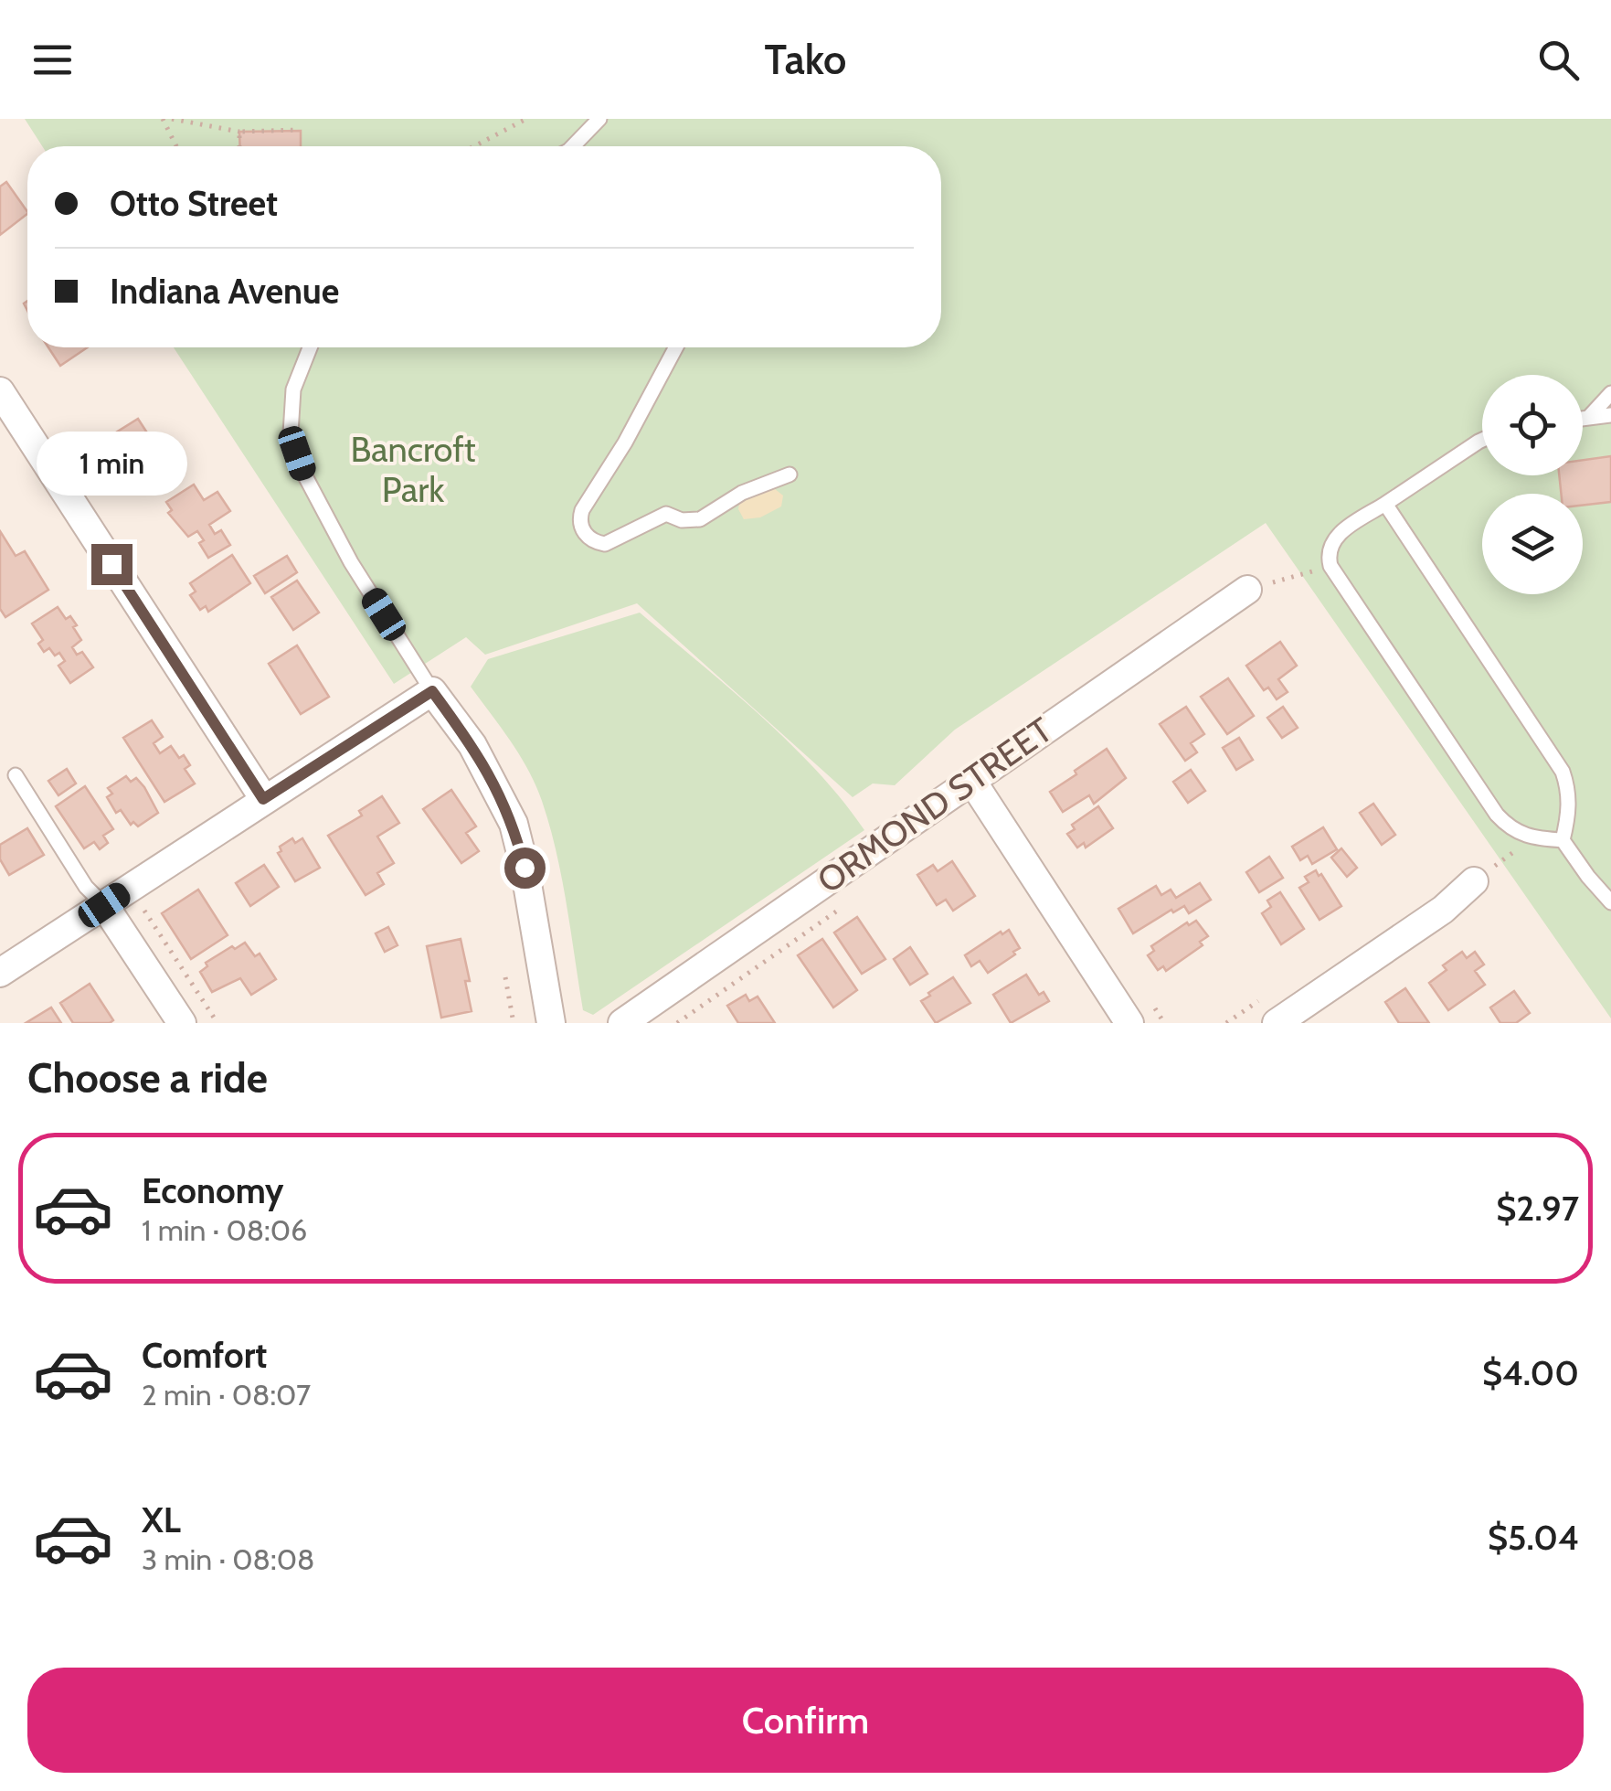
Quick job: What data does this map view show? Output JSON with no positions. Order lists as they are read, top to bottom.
{
  "streets": {
    "street": ["ORMOND STREET"]
  },
  "parks": ["Bancroft Park"],
  "page": {
    "header": "Tako",
    "banner": ["Otto Street", "Indiana Avenue"],
    "bubble": "1 min",
    "heading": "Choose a ride",
    "list": [
      {
        "name": "Economy",
        "note": "1 min · 08:06",
        "value": "$2.97"
      },
      {
        "name": "Comfort",
        "note": "2 min · 08:07",
        "value": "$4.00"
      },
      {
        "name": "XL",
        "note": "3 min · 08:08",
        "value": "$5.04"
      }
    ],
    "buttons": "Confirm"
  }
}
